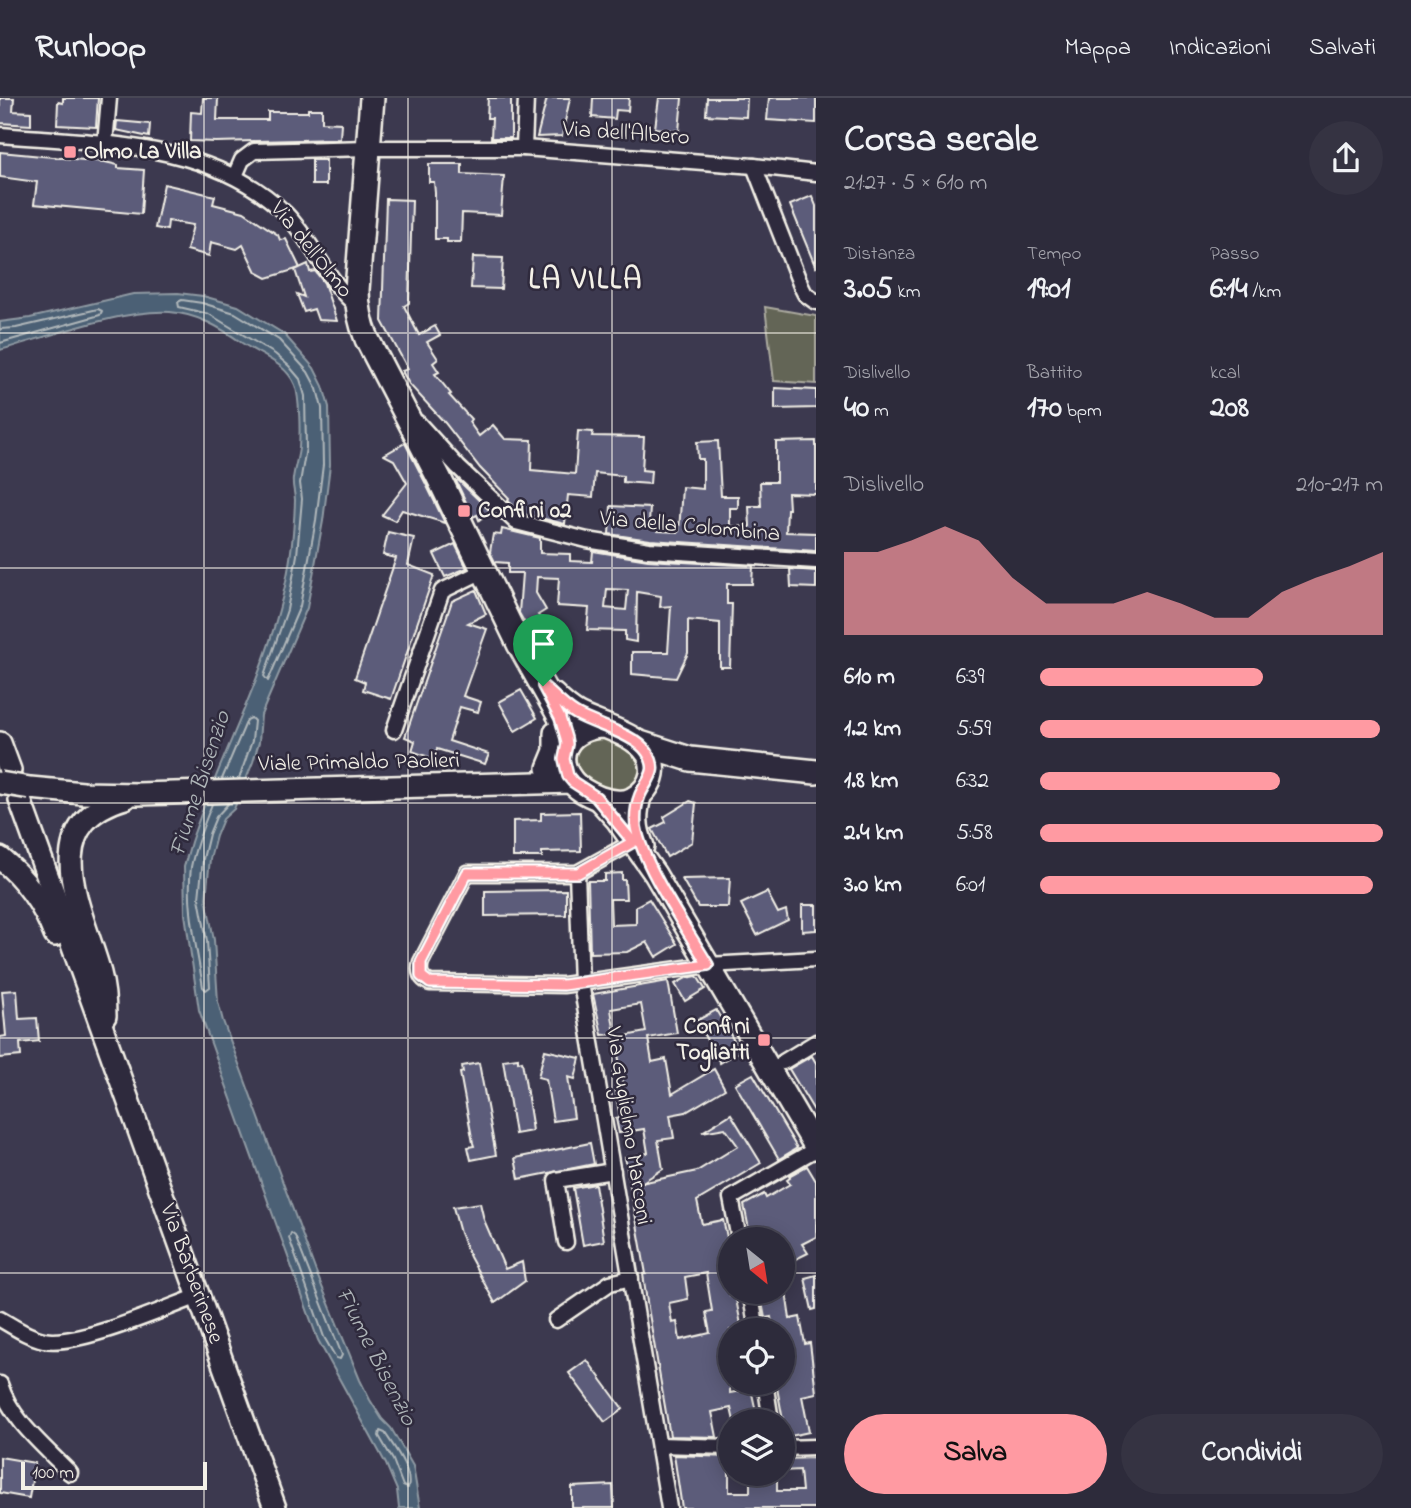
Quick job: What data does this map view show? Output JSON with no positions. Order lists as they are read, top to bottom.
{
  "streets": {
    "main road": ["Via dell'Olmo", "Viale Primaldo Paolieri", "Via Barberinese"],
    "street": ["Via dell'Albero", "Via della Colombina", "Via Guglielmo Marconi"]
  },
  "crossings": [
    ["Via dell'Albero", "Via dell'Olmo"],
    ["Via dell'Olmo", "Via della Colombina"],
    ["Via dell'Olmo", "Viale Primaldo Paolieri"]
  ],
  "districts": ["LA VILLA"],
  "water": ["Fiume Bisenzio"],
  "places": {
    "transit": ["Olmo La Villa", "Confini 02", "Confini Togliatti"]
  },
  "scale_bar": "100 m",
  "north": "bottom right",
  "page": {
    "header": "Runloop",
    "nav": ["Mappa", "Indicazioni", "Salvati"],
    "heading": ["Corsa serale", "21:27 · 5 × 610 m"],
    "stats": [
      ["Distanza", "3.05 km"],
      ["Tempo", "19:01"],
      ["Passo", "6:14 /km"],
      ["Dislivello", "40 m"],
      ["Battito", "170 bpm"],
      ["kcal", "208"]
    ],
    "chart": ["Dislivello", "210–217 m"],
    "list": [
      {
        "name": "610 m",
        "note": "6:39"
      },
      {
        "name": "1.2 km",
        "note": "5:59"
      },
      {
        "name": "1.8 km",
        "note": "6:32"
      },
      {
        "name": "2.4 km",
        "note": "5:58"
      },
      {
        "name": "3.0 km",
        "note": "6:01"
      }
    ],
    "buttons": ["Salva", "Condividi"],
    "scale": "100 m"
  }
}
